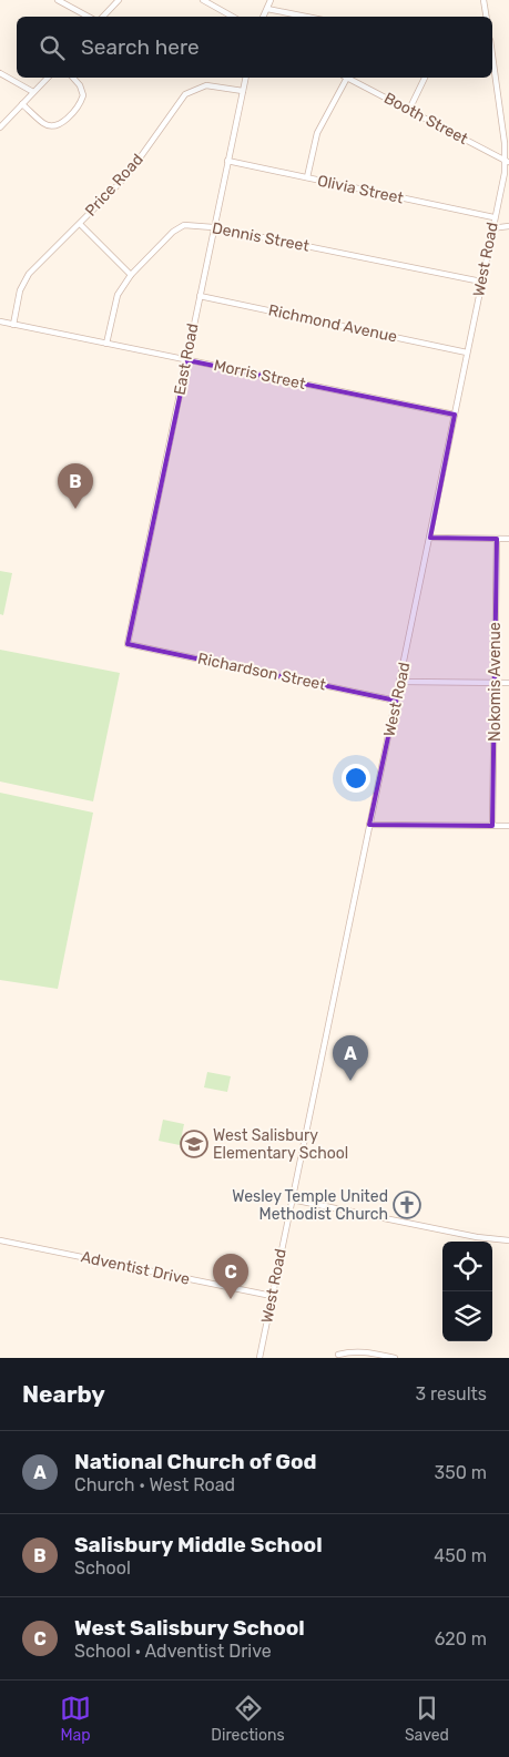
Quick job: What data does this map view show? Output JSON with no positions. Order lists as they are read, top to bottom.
{
  "streets": {
    "street": [
      "Booth Street",
      "Price Road",
      "Olivia Street",
      "Dennis Street",
      "West Road",
      "Richmond Avenue",
      "East Road",
      "Morris Street",
      "Richardson Street",
      "Nokomis Avenue",
      "Adventist Drive"
    ]
  },
  "crossings": [
    ["Booth Street", "West Road"],
    ["Price Road", "East Road"],
    ["Price Road", "Morris Street"],
    ["Olivia Street", "West Road"],
    ["Olivia Street", "East Road"],
    ["Dennis Street", "West Road"],
    ["Dennis Street", "East Road"],
    ["Dennis Street", "Morris Street"],
    ["West Road", "Richmond Avenue"],
    ["West Road", "Morris Street"],
    ["West Road", "Richardson Street"],
    ["West Road", "Adventist Drive"],
    ["Richmond Avenue", "East Road"],
    ["East Road", "Morris Street"],
    ["East Road", "Richardson Street"]
  ],
  "places": {
    "school or university": ["West Salisbury Elementary School"],
    "church": ["Wesley Temple United Methodist Church"]
  },
  "page": {
    "search": "Search here",
    "pins": ["B", "A", "C"],
    "heading": ["Nearby", "3 results"],
    "list": [
      {
        "mark": "A",
        "name": "National Church of God",
        "note": "Church · West Road",
        "value": "350 m"
      },
      {
        "mark": "B",
        "name": "Salisbury Middle School",
        "note": "School",
        "value": "450 m"
      },
      {
        "mark": "C",
        "name": "West Salisbury School",
        "note": "School · Adventist Drive",
        "value": "620 m"
      }
    ],
    "nav": ["Map", "Directions", "Saved"]
  }
}
